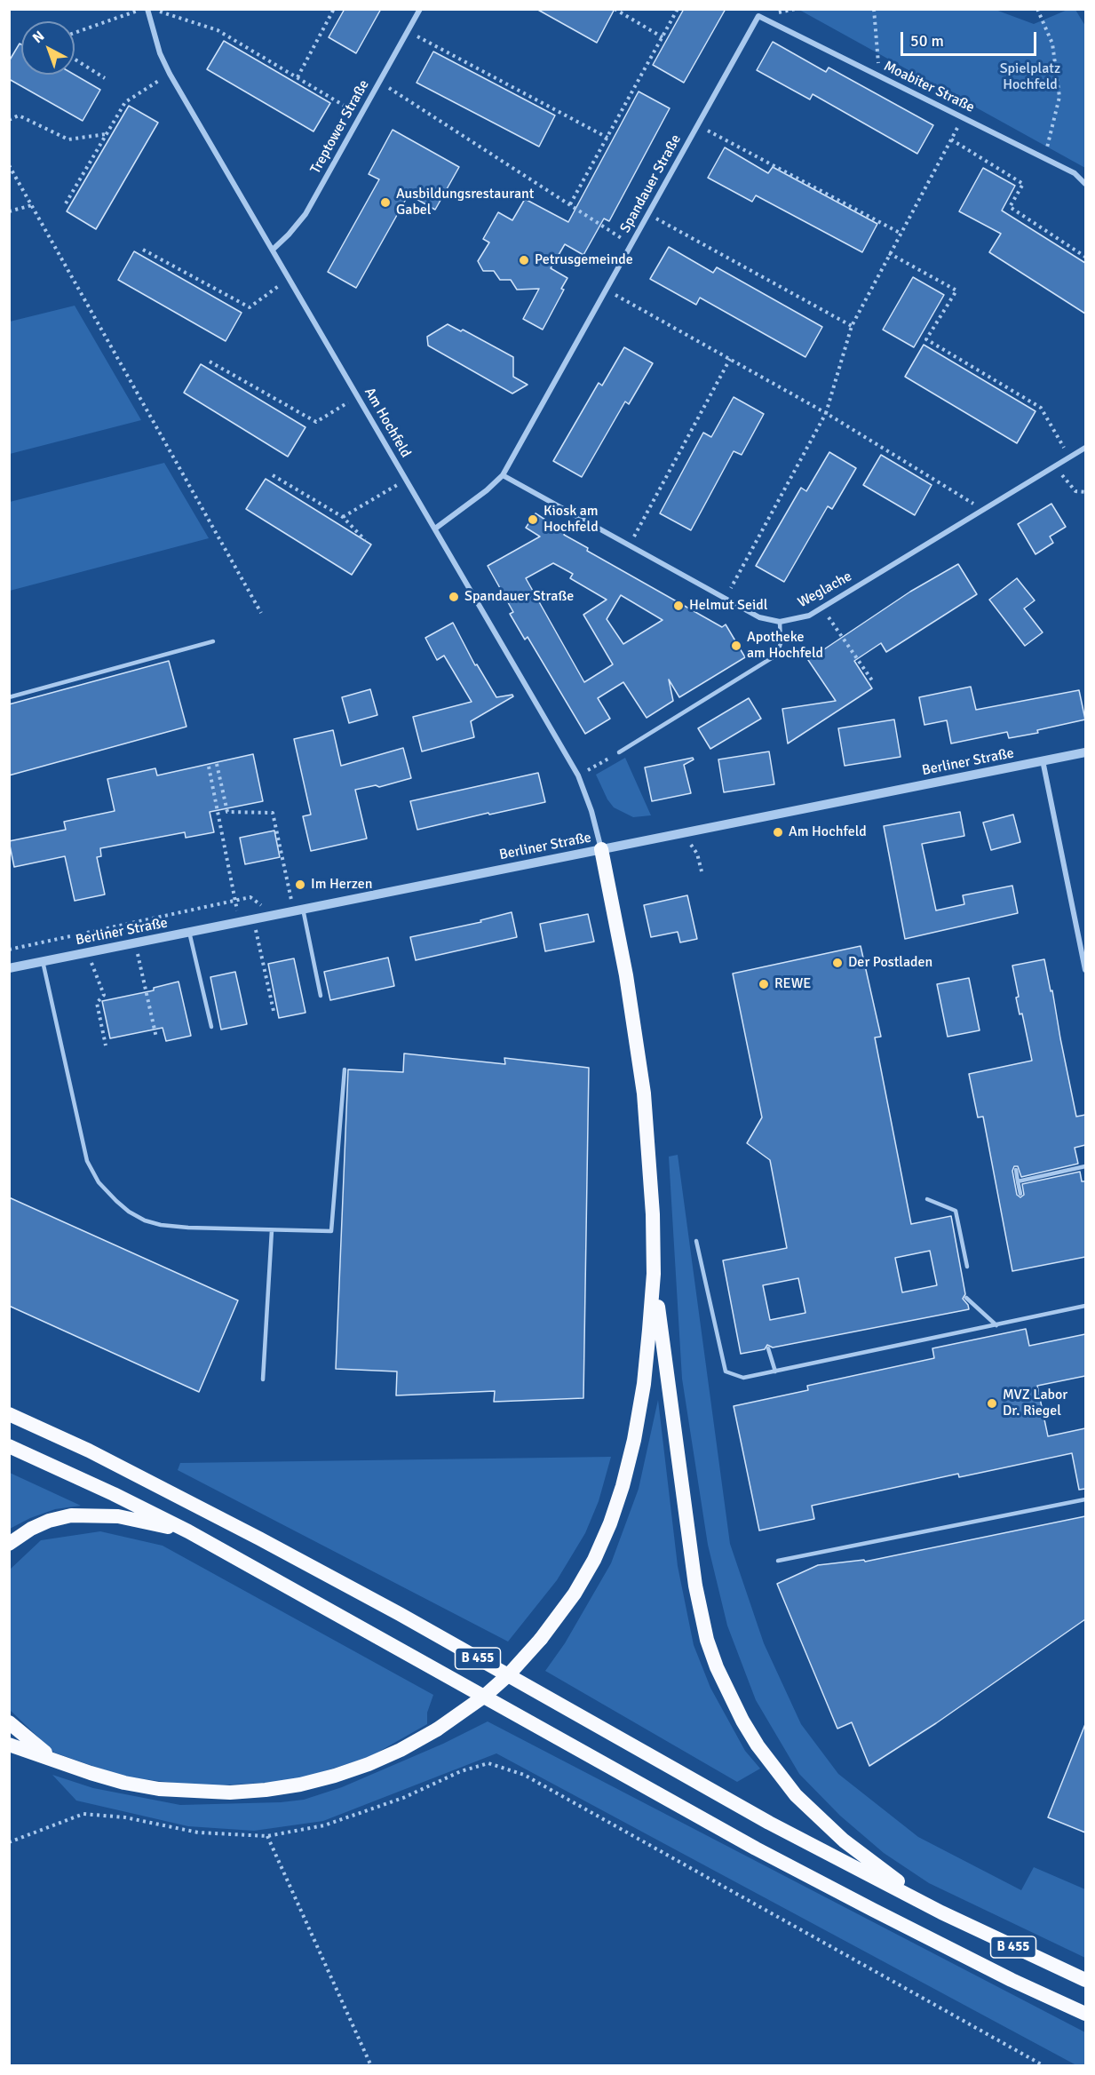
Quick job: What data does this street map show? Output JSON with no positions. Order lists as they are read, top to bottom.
{
  "streets": {
    "highway": ["B 455"],
    "street": [
      "Moabiter Straße",
      "Treptower Straße",
      "Spandauer Straße",
      "Am Hochfeld",
      "Weglache",
      "Berliner Straße"
    ]
  },
  "crossings": [
    ["Moabiter Straße", "Spandauer Straße"],
    ["Treptower Straße", "Am Hochfeld"],
    ["Spandauer Straße", "Weglache"],
    ["Am Hochfeld", "Berliner Straße"]
  ],
  "parks": ["Spielplatz Hochfeld"],
  "places": [
    "Ausbildungsrestaurant Gabel",
    "Petrusgemeinde",
    "Kiosk am Hochfeld",
    "Spandauer Straße",
    "Helmut Seidl",
    "Apotheke am Hochfeld",
    "Am Hochfeld",
    "Im Herzen",
    "Der Postladen",
    "REWE",
    "MVZ Labor Dr. Riegel"
  ],
  "scale_bar": "50 m",
  "north": "top left"
}
